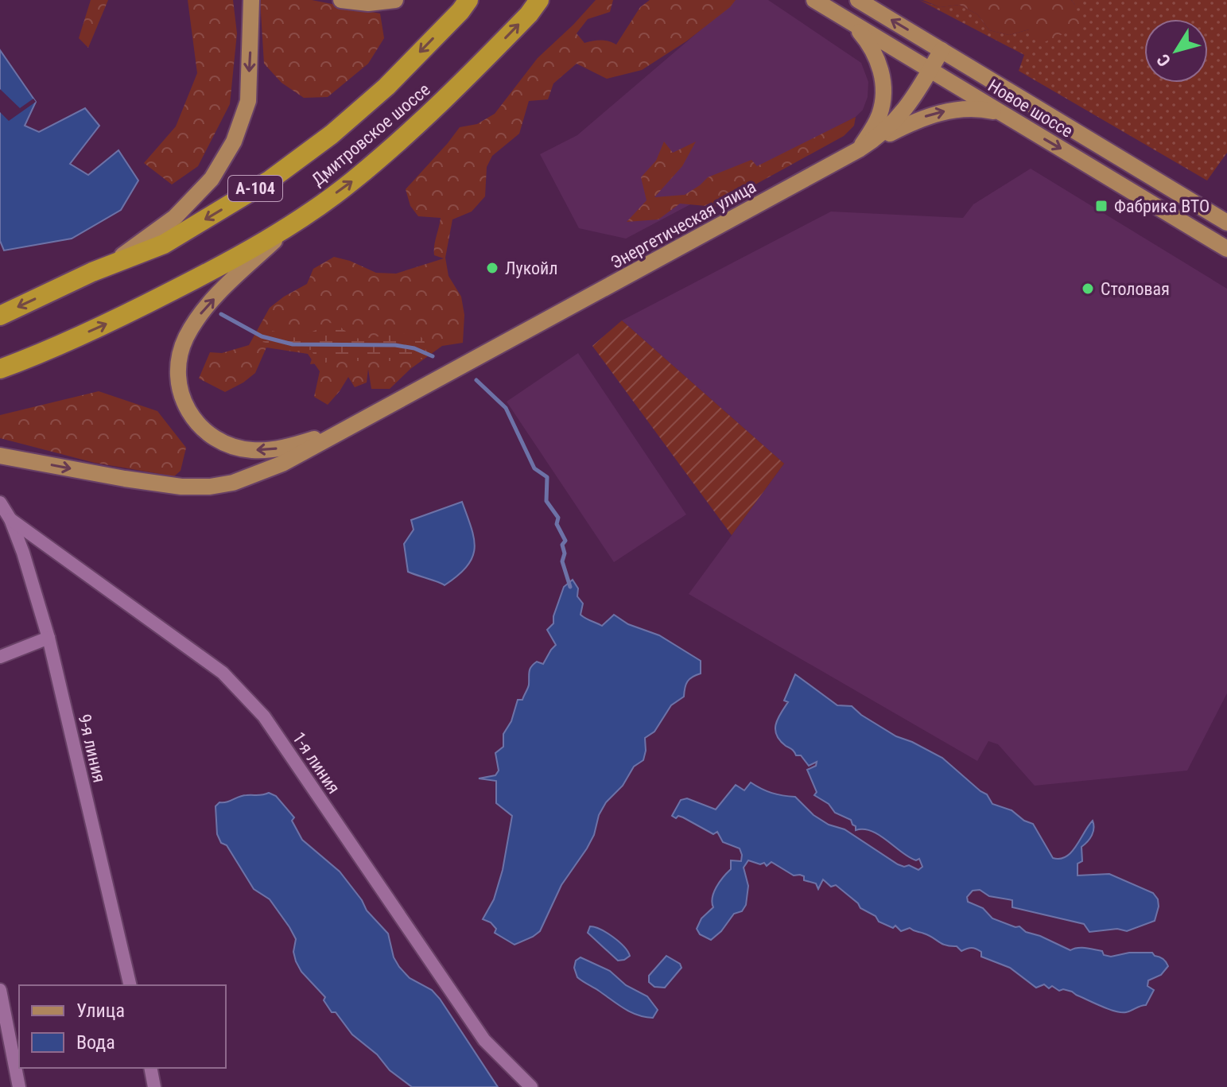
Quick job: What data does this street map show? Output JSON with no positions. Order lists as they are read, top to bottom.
{
  "streets": {
    "highway": ["Дмитровское шоссе", "А-104"],
    "main road": ["Новое шоссе", "Энергетическая улица"],
    "street": ["9-я линия", "1-я линия"]
  },
  "crossings": [
    ["Новое шоссе", "Энергетическая улица"],
    ["9-я линия", "1-я линия"]
  ],
  "places": {
    "transit": ["Фабрика ВТО"],
    "other": ["Лукойл", "Столовая"]
  },
  "legend": ["Улица", "Вода"],
  "north": "bottom left"
}
